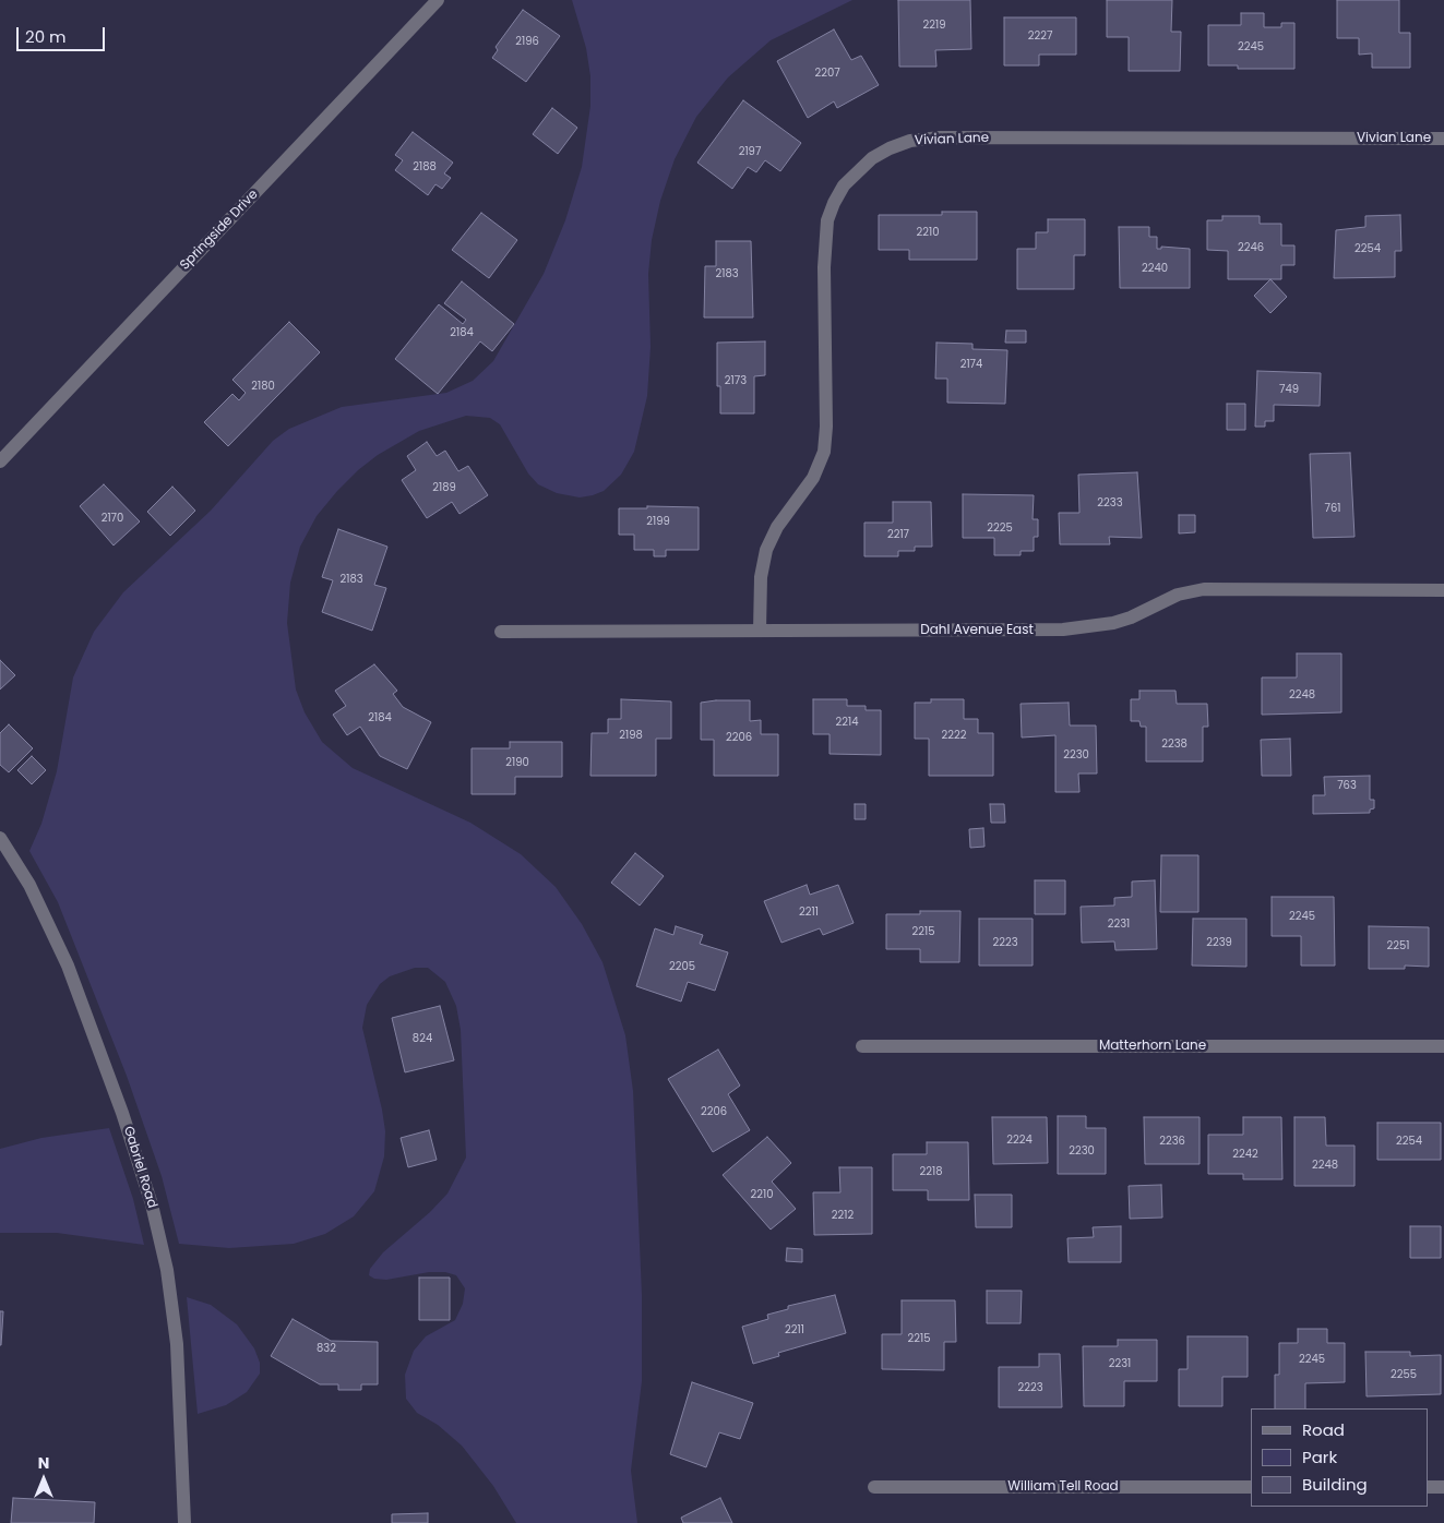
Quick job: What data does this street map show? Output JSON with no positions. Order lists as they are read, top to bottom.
{
  "streets": {
    "street": [
      "Vivian Lane",
      "Springside Drive",
      "Dahl Avenue East",
      "Matterhorn Lane",
      "Gabriel Road",
      "William Tell Road"
    ]
  },
  "crossings": [
    ["Vivian Lane", "Dahl Avenue East"]
  ],
  "house_numbers": [
    "2219",
    "2227",
    "2196",
    "2245",
    "2207",
    "2197",
    "2188",
    "2210",
    "2246",
    "2254",
    "2240",
    "2183",
    "2184",
    "2174",
    "2173",
    "2180",
    "749",
    "2189",
    "2233",
    "761",
    "2170",
    "2199",
    "2225",
    "2217",
    "2183",
    "2248",
    "2184",
    "2214",
    "2198",
    "2222",
    "2206",
    "2238",
    "2230",
    "2190",
    "763",
    "2211",
    "2245",
    "2231",
    "2215",
    "2223",
    "2239",
    "2251",
    "2205",
    "824",
    "2206",
    "2224",
    "2236",
    "2254",
    "2230",
    "2242",
    "2248",
    "2218",
    "2210",
    "2212",
    "2211",
    "2215",
    "832",
    "2245",
    "2231",
    "2255",
    "2223"
  ],
  "legend": ["Road", "Park", "Building"],
  "scale_bar": "20 m",
  "north": "top"
}
